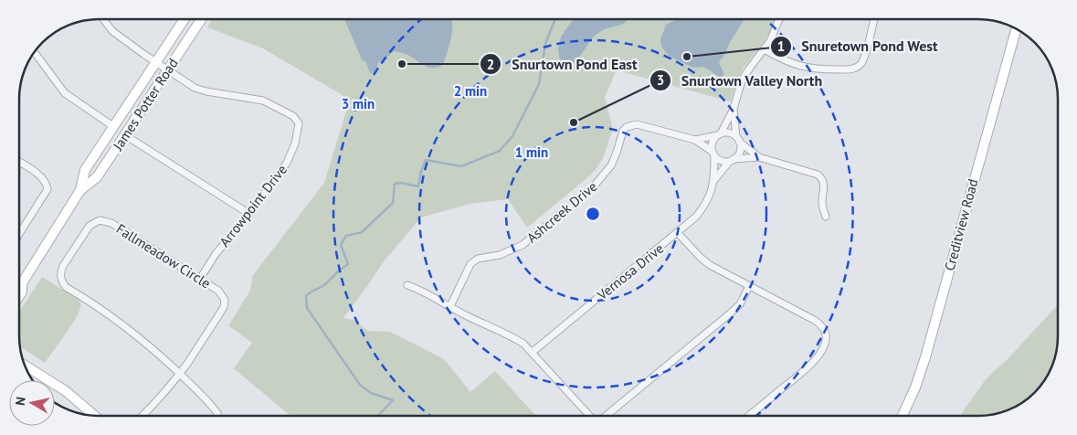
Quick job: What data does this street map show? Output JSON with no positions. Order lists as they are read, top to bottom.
{
  "streets": {
    "main road": ["James Potter Road", "Creditview Road"],
    "street": [
      "Arrowpoint Drive",
      "Ashcreek Drive",
      "Fallmeadow Circle",
      "Vernosa Drive"
    ]
  },
  "crossings": [
    ["James Potter Road", "Arrowpoint Drive"],
    ["Arrowpoint Drive", "Fallmeadow Circle"],
    ["Ashcreek Drive", "Vernosa Drive"]
  ],
  "places": ["Snuretown Pond West", "Snurtown Pond East", "Snurtown Valley North"],
  "north": "left",
  "rings": ["2 min", "3 min", "1 min"]
}
